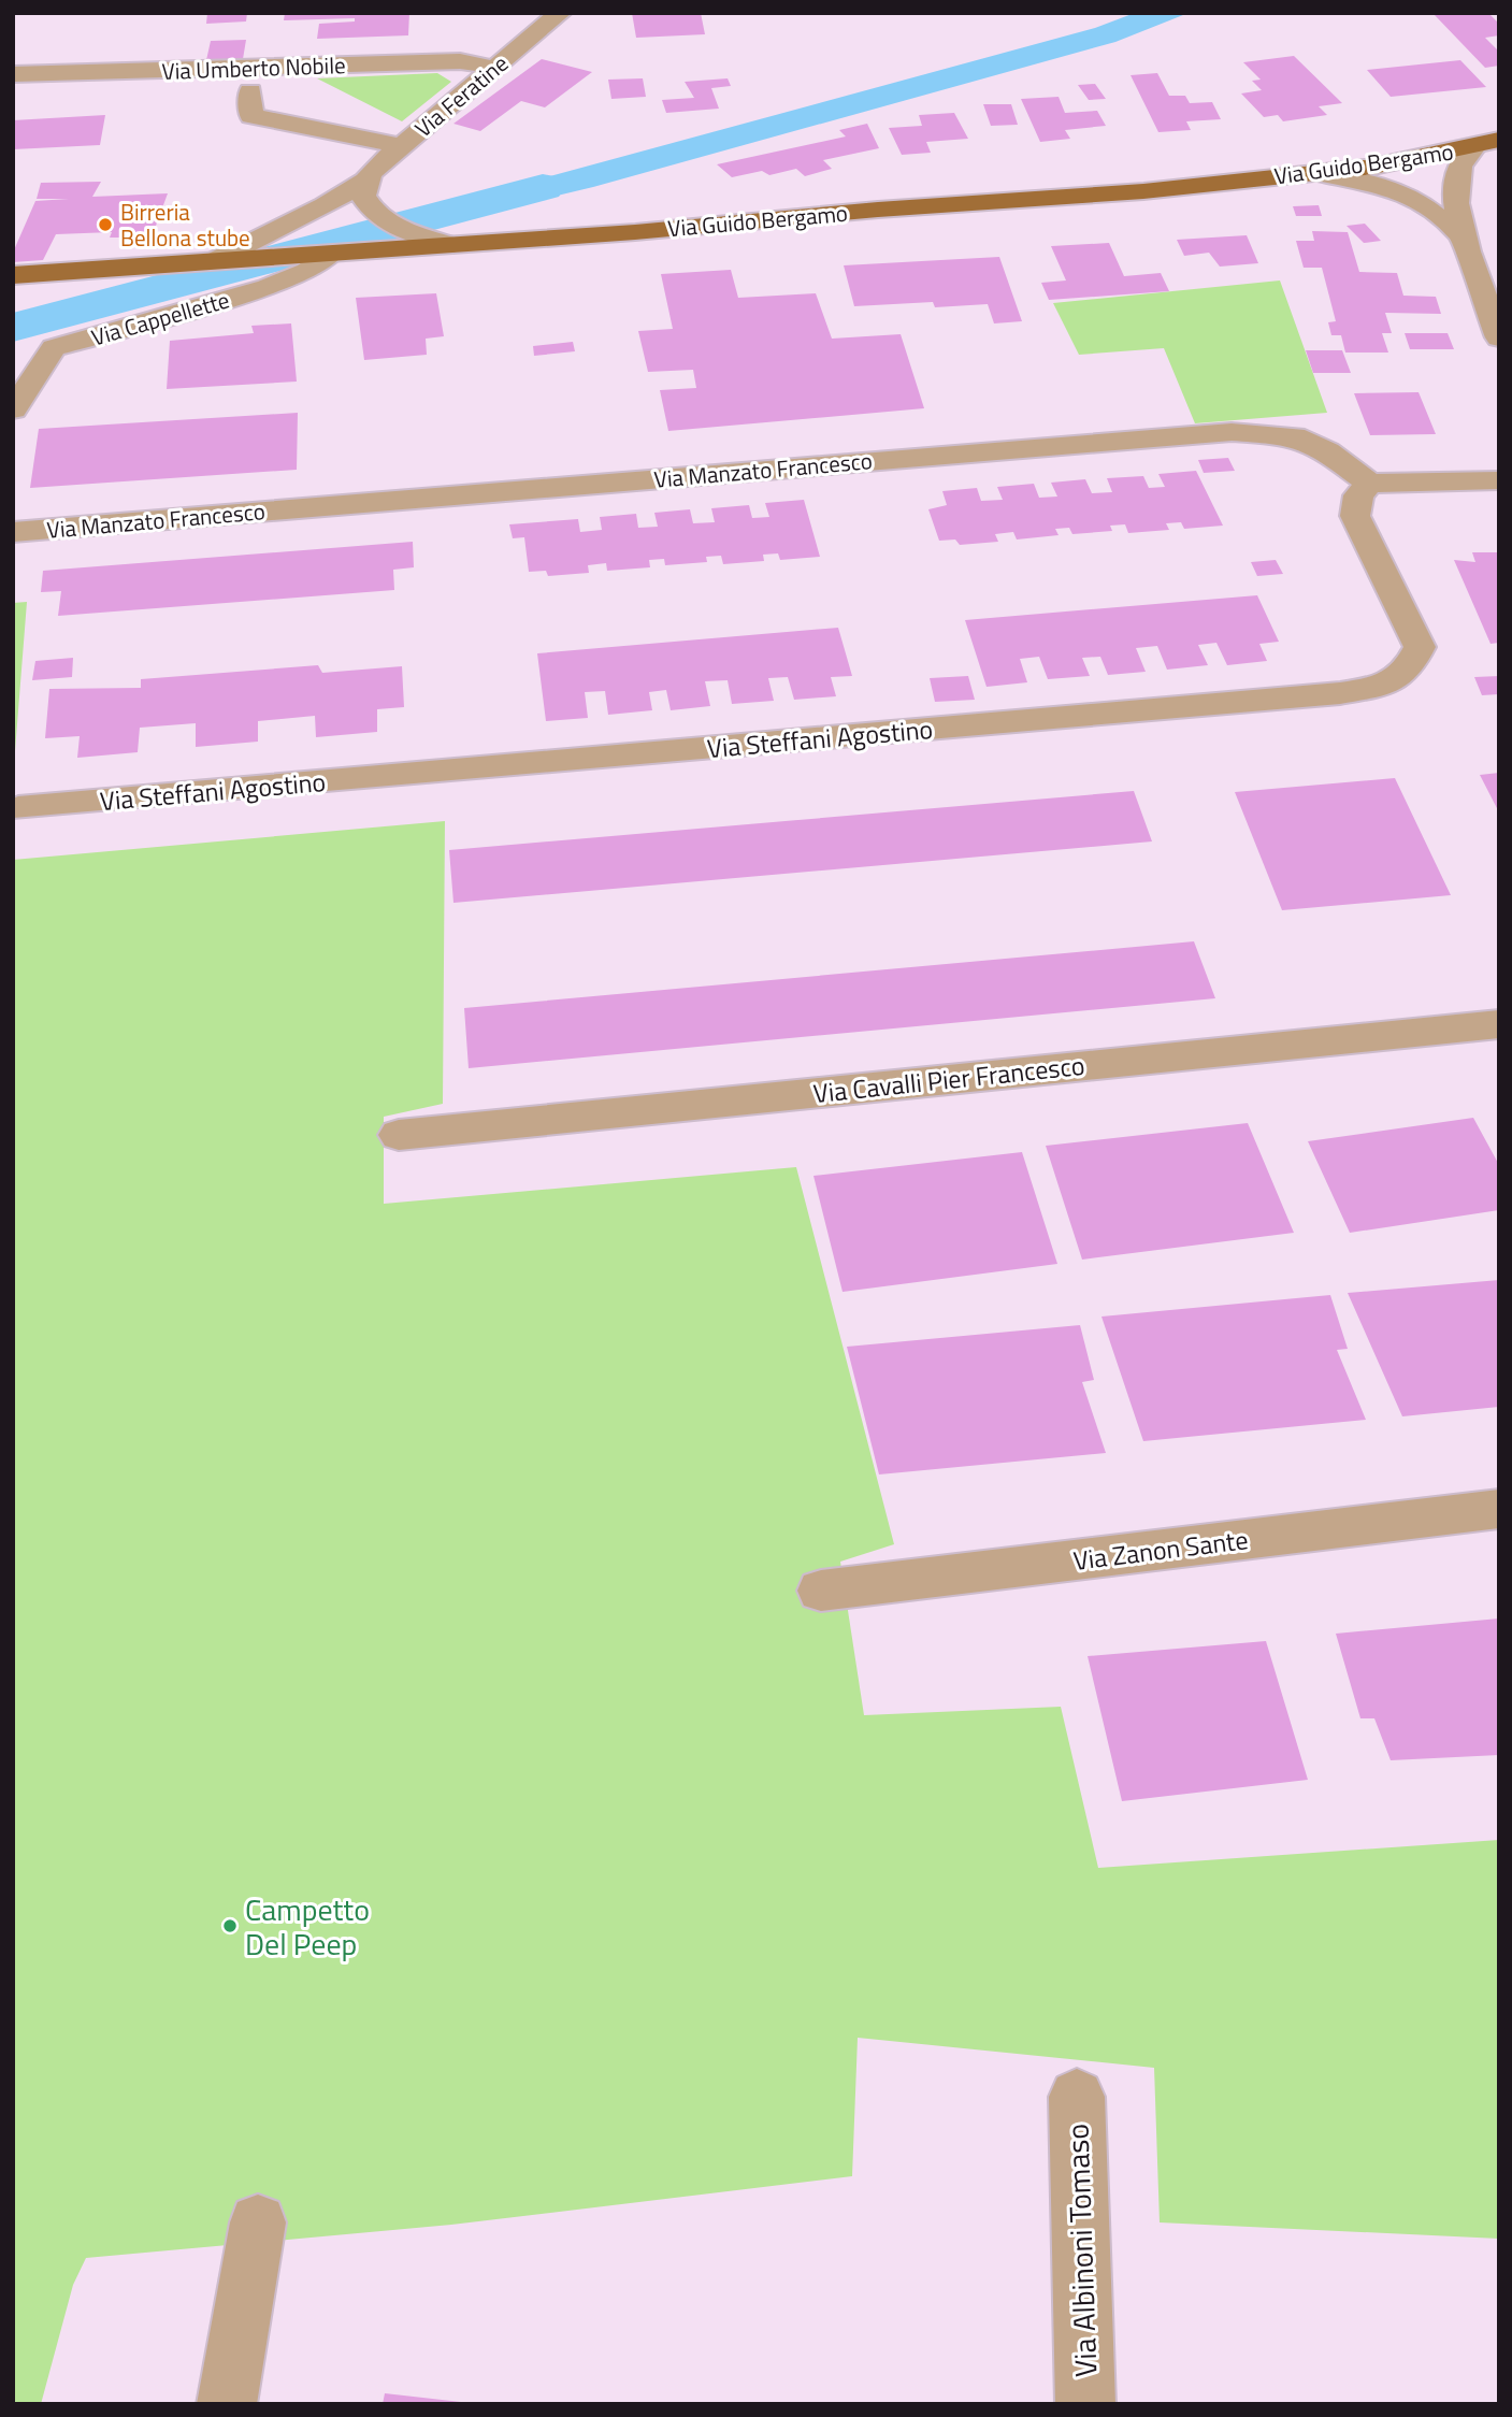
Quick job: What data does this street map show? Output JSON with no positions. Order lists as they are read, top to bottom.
{
  "streets": {
    "main road": ["Via Guido Bergamo"],
    "street": [
      "Via Umberto Nobile",
      "Via Feratine",
      "Via Cappellette",
      "Via Manzato Francesco",
      "Via Steffani Agostino",
      "Via Cavalli Pier Francesco",
      "Via Zanon Sante",
      "Via Albinoni Tomaso"
    ]
  },
  "crossings": [
    ["Via Umberto Nobile", "Via Feratine"],
    ["Via Feratine", "Via Guido Bergamo"],
    ["Via Guido Bergamo", "Via Cappellette"],
    ["Via Manzato Francesco", "Via Steffani Agostino"]
  ],
  "places": ["Birreria Bellona stube", "Campetto Del Peep"]
}
